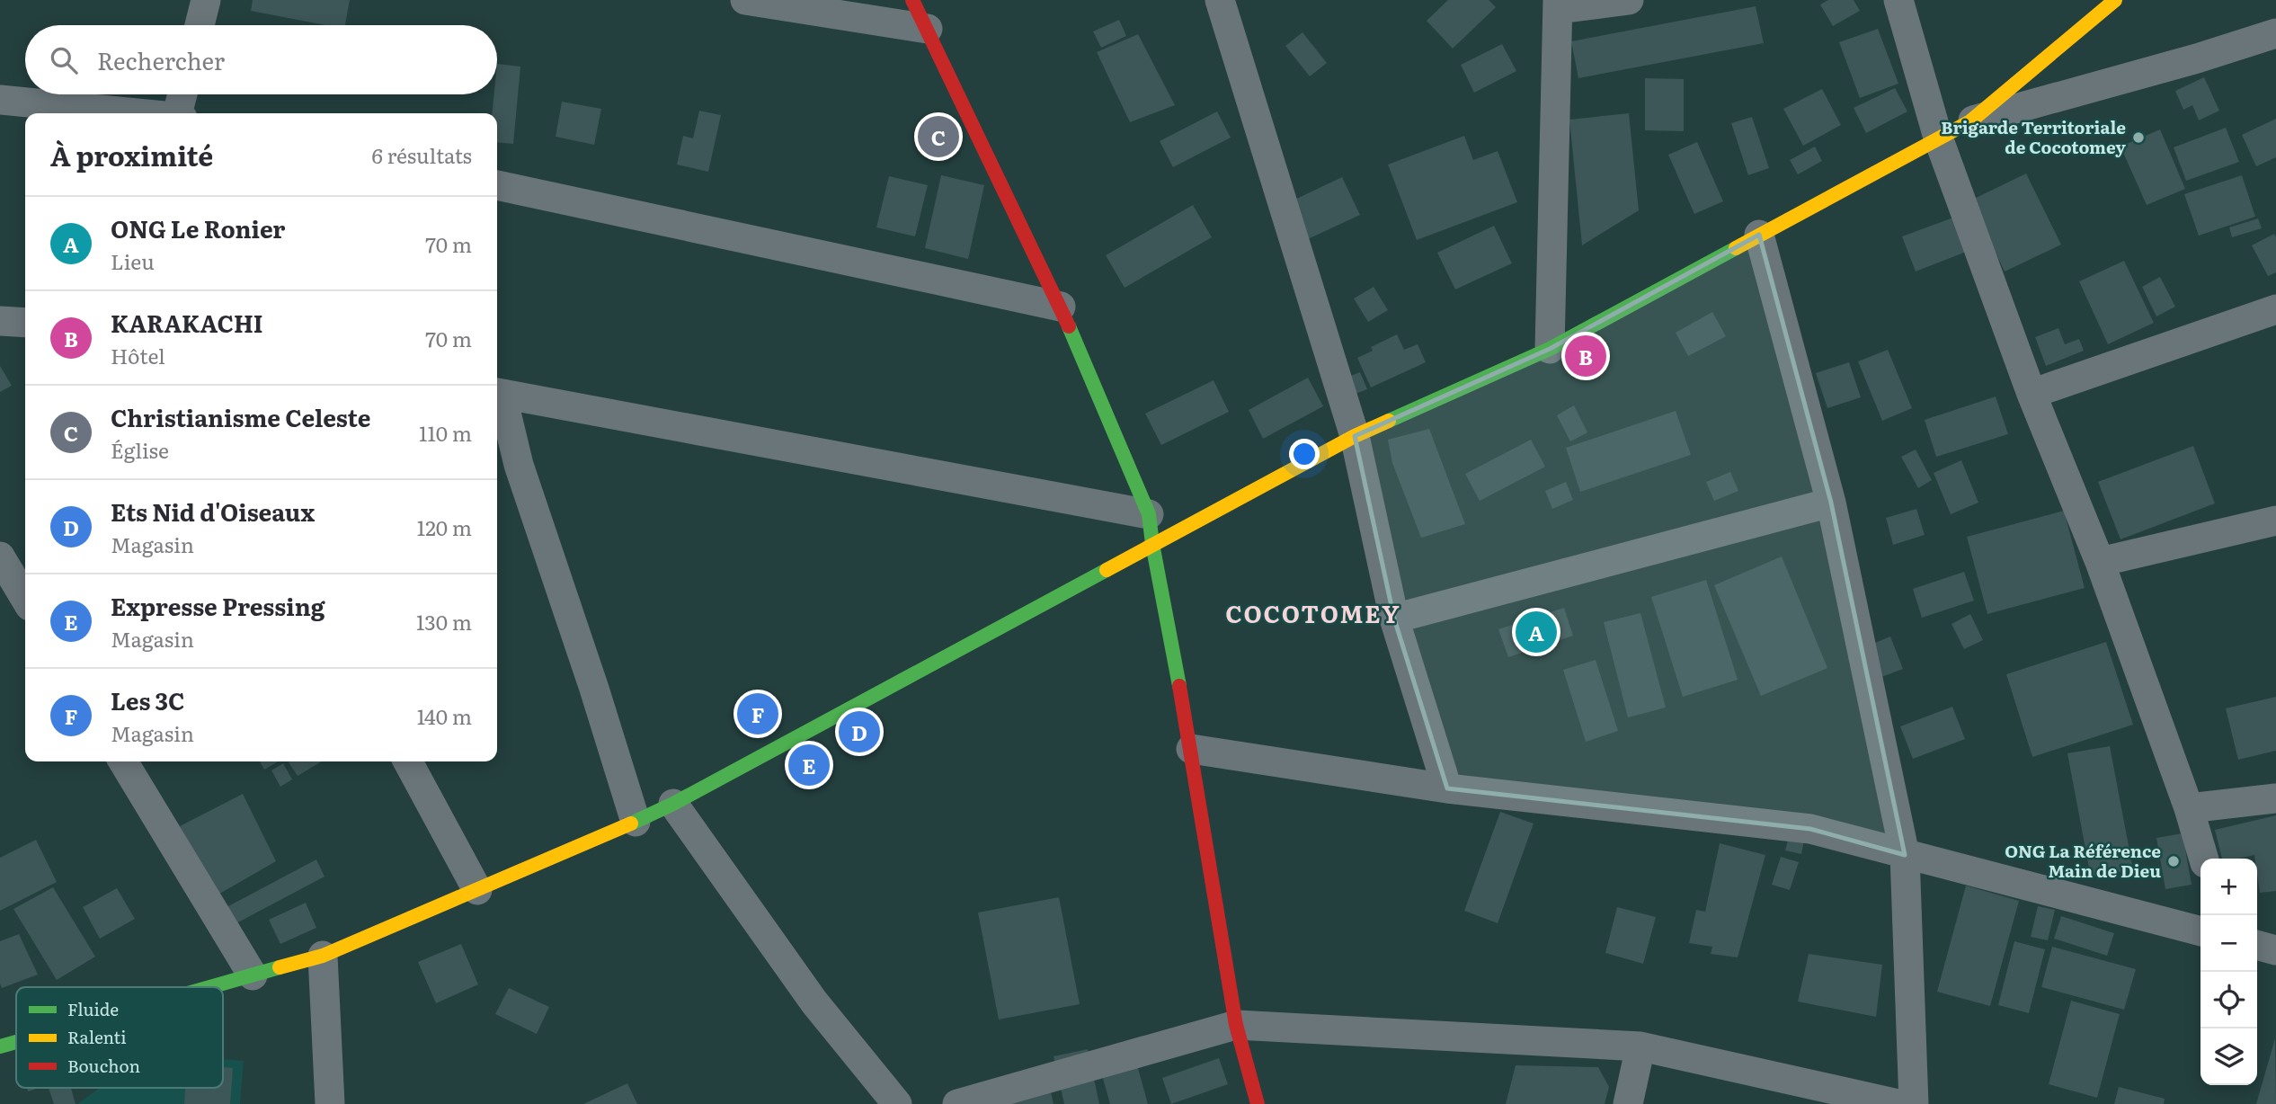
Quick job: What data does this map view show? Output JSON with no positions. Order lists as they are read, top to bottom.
{
  "districts": ["COCOTOMEY"],
  "places": ["Brigarde Territoriale de Cocotomey", "ONG La Référence Main de Dieu"],
  "legend": ["Fluide", "Ralenti", "Bouchon"],
  "page": {
    "search": "Rechercher",
    "pins": [
      "C",
      "B",
      "A",
      "F",
      "D",
      "E"
    ],
    "heading": ["À proximité", "6 résultats"],
    "list": [
      {
        "mark": "A",
        "name": "ONG Le Ronier",
        "note": "Lieu",
        "value": "70 m"
      },
      {
        "mark": "B",
        "name": "KARAKACHI",
        "note": "Hôtel",
        "value": "70 m"
      },
      {
        "mark": "C",
        "name": "Christianisme Celeste",
        "note": "Église",
        "value": "110 m"
      },
      {
        "mark": "D",
        "name": "Ets Nid d'Oiseaux",
        "note": "Magasin",
        "value": "120 m"
      },
      {
        "mark": "E",
        "name": "Expresse Pressing",
        "note": "Magasin",
        "value": "130 m"
      },
      {
        "mark": "F",
        "name": "Les 3C",
        "note": "Magasin",
        "value": "140 m"
      }
    ],
    "map_buttons": ["+", "−"]
  }
}
